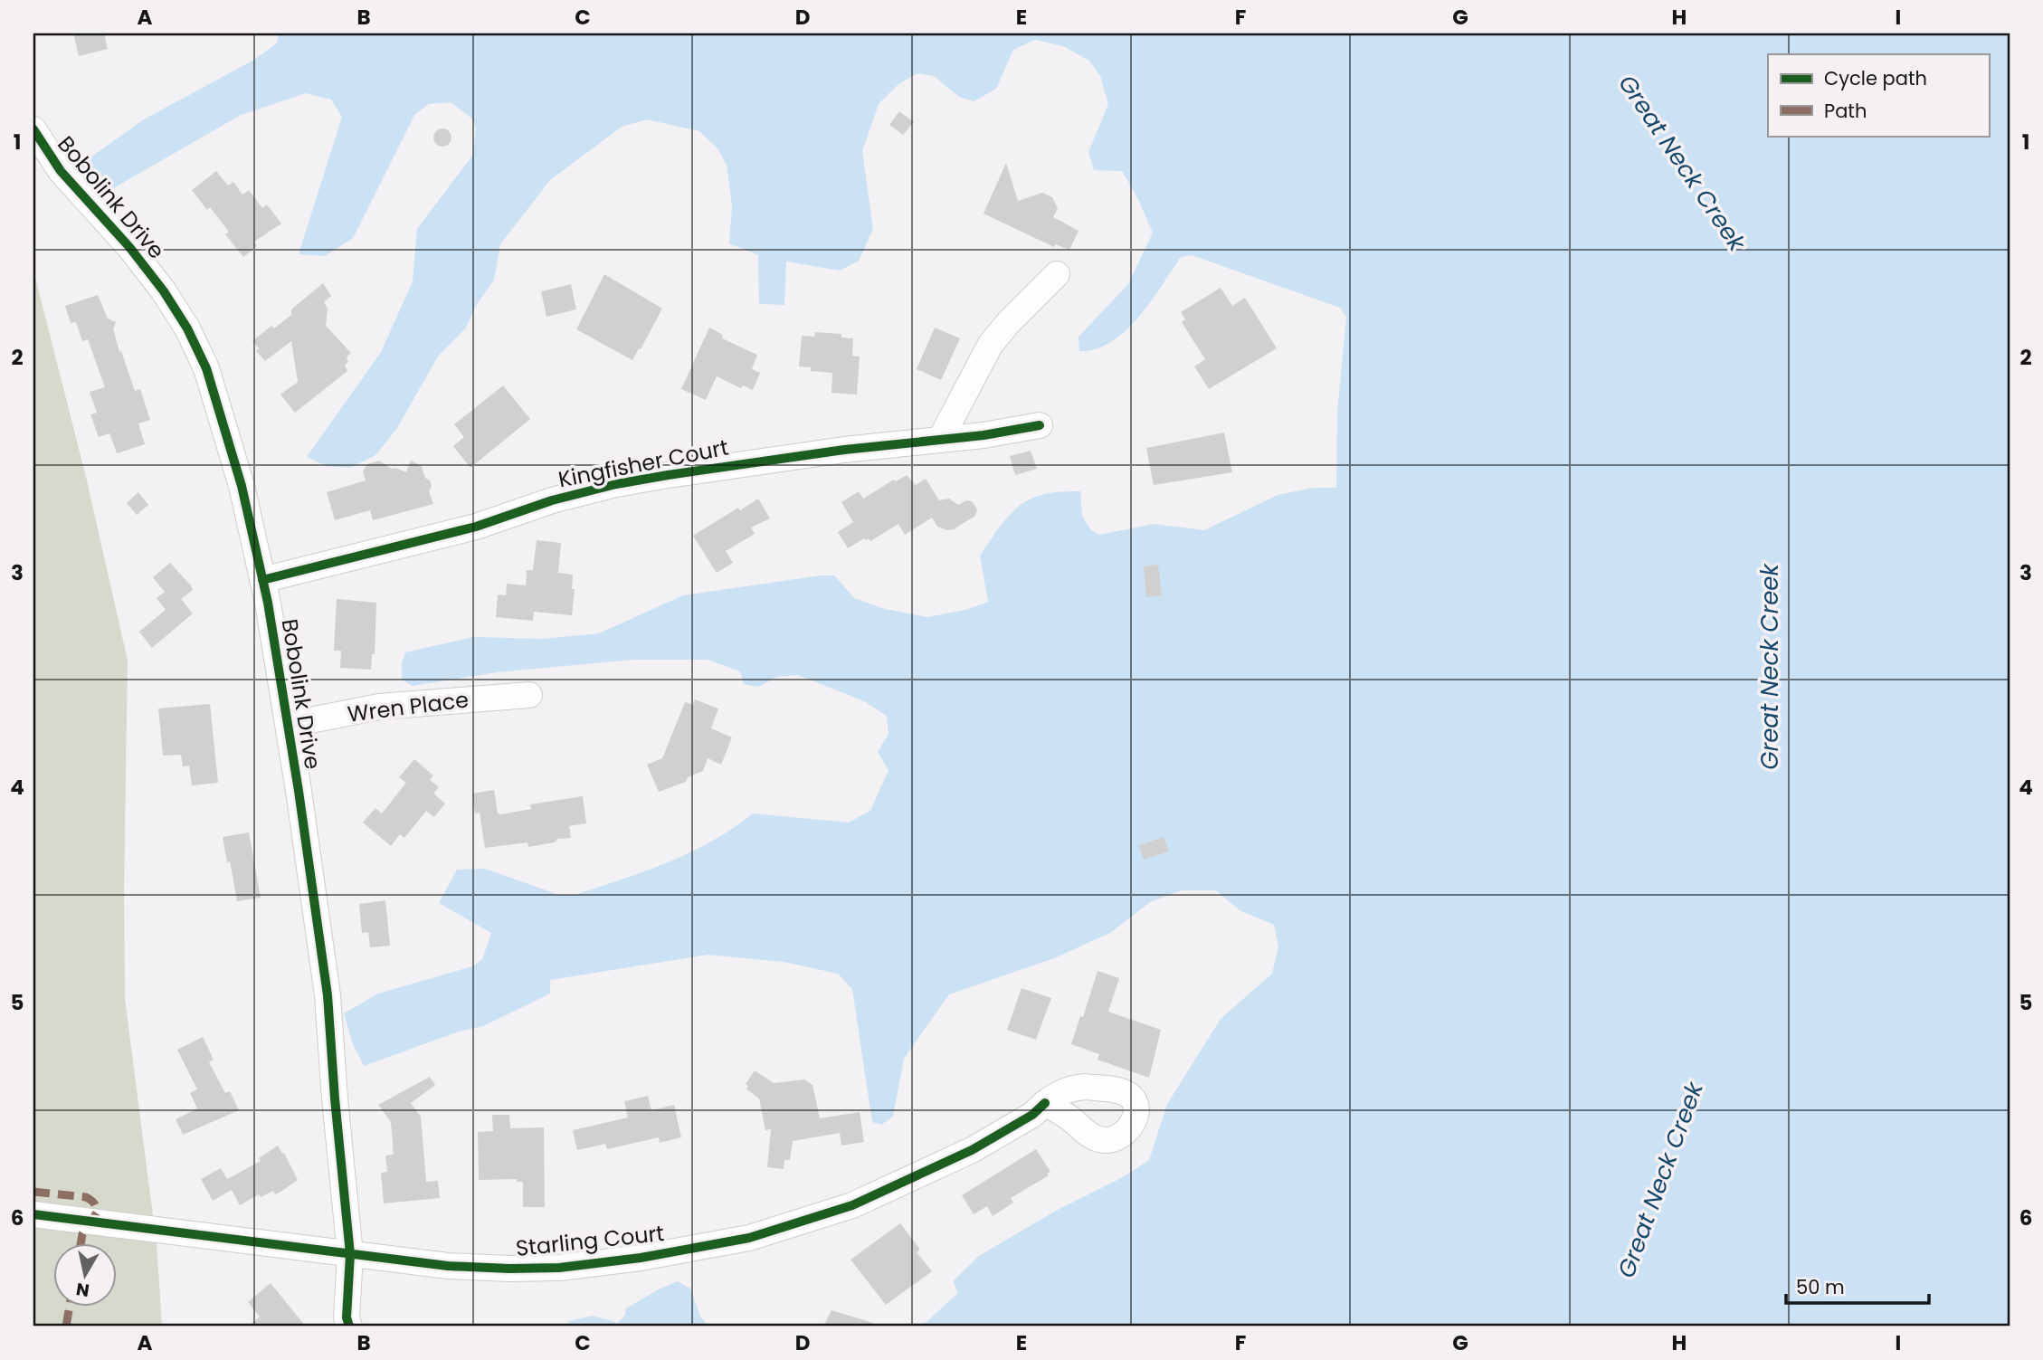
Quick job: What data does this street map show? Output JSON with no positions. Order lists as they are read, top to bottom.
{
  "streets": {
    "street": [
      "Bobolink Drive",
      "Kingfisher Court",
      "Wren Place",
      "Starling Court"
    ]
  },
  "crossings": [
    ["Bobolink Drive", "Kingfisher Court"],
    ["Bobolink Drive", "Wren Place"],
    ["Bobolink Drive", "Starling Court"]
  ],
  "water": ["Great Neck Creek"],
  "legend": ["Cycle path", "Path"],
  "scale_bar": "50 m",
  "north": "bottom",
  "grid": {
    "columns": [
      "A",
      "B",
      "C",
      "D",
      "E",
      "F",
      "G",
      "H",
      "I"
    ],
    "rows": [
      "1",
      "2",
      "3",
      "4",
      "5",
      "6"
    ]
  }
}
